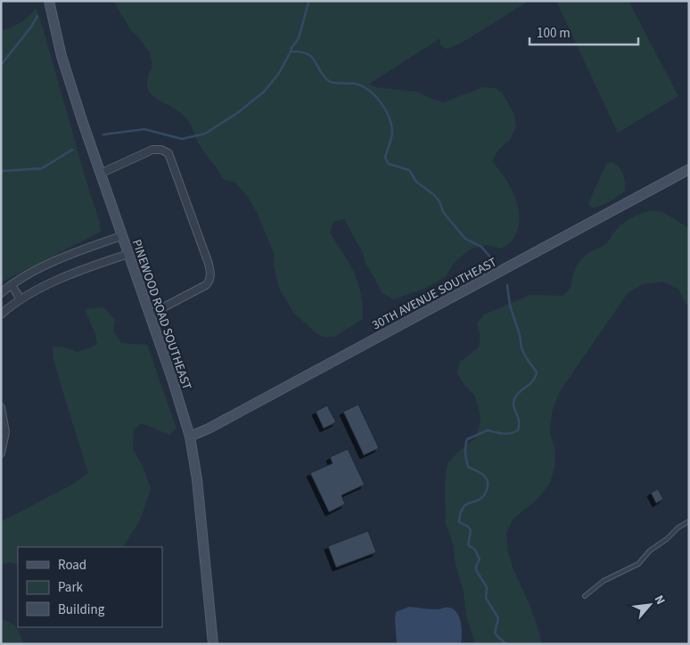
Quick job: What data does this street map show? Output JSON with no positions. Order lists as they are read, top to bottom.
{
  "streets": {
    "street": ["30TH AVENUE SOUTHEAST", "PINEWOOD ROAD SOUTHEAST"]
  },
  "crossings": [
    ["30TH AVENUE SOUTHEAST", "PINEWOOD ROAD SOUTHEAST"]
  ],
  "legend": ["Road", "Park", "Building"],
  "scale_bar": "100 m",
  "north": "top right"
}
